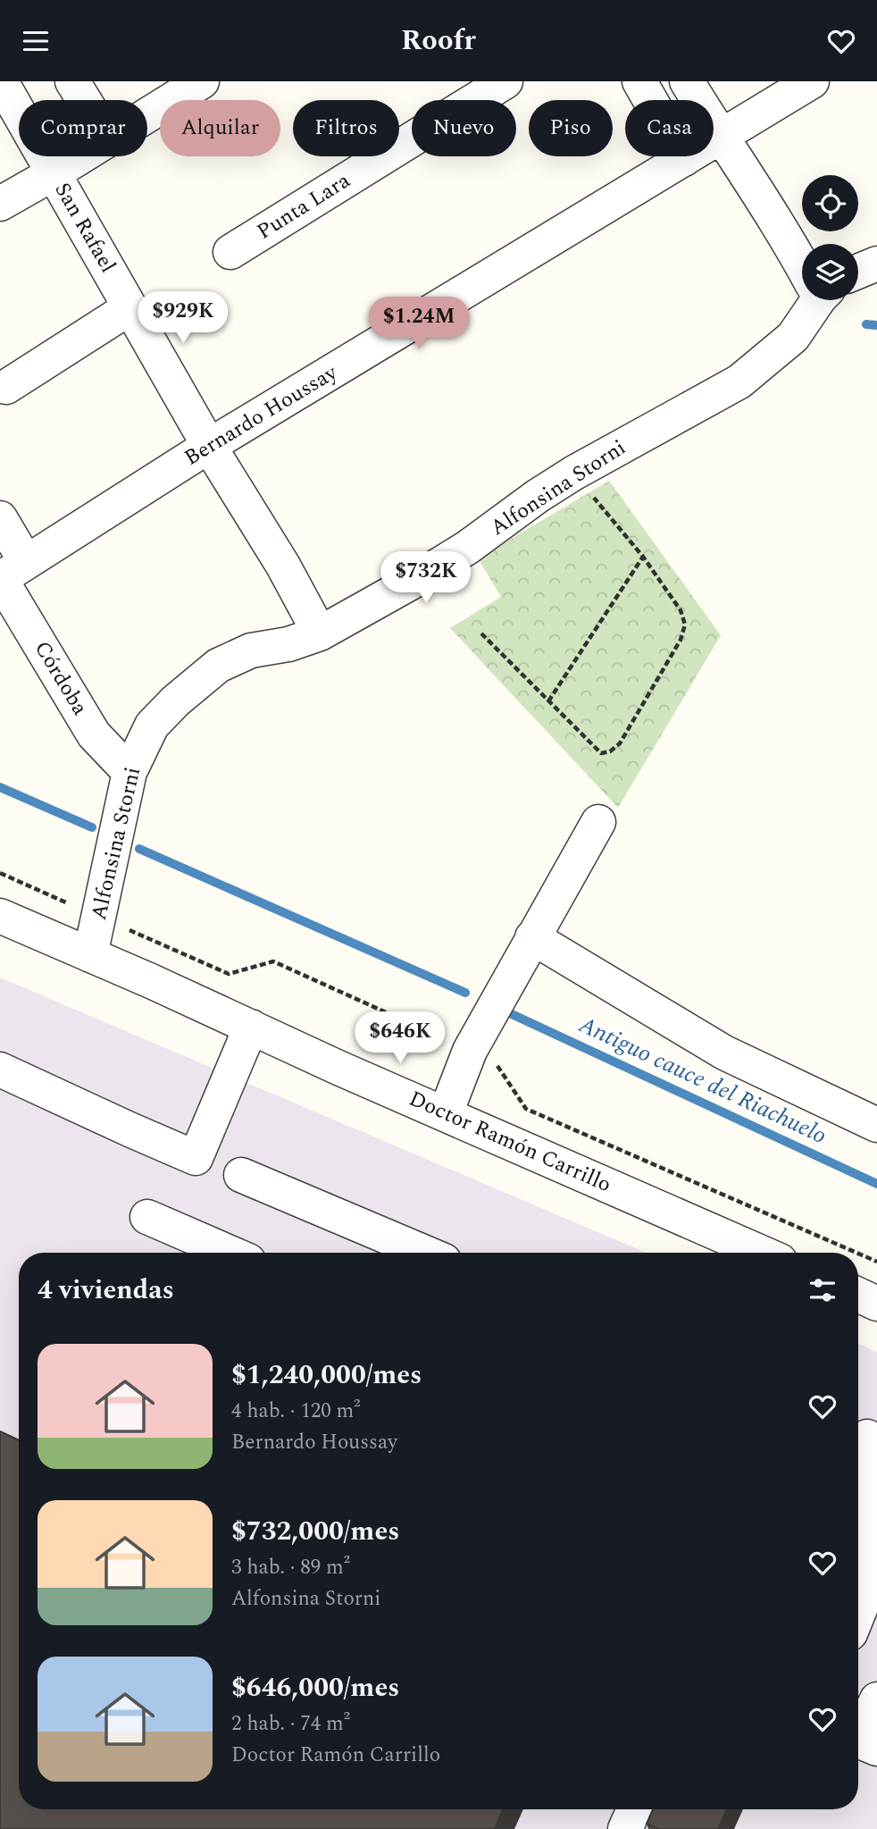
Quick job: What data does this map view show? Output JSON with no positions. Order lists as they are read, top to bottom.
{
  "streets": {
    "street": [
      "Punta Lara",
      "San Rafael",
      "Bernardo Houssay",
      "Alfonsina Storni",
      "Córdoba",
      "Doctor Ramón Carrillo"
    ]
  },
  "crossings": [
    ["San Rafael", "Bernardo Houssay"],
    ["San Rafael", "Alfonsina Storni"],
    ["Bernardo Houssay", "Córdoba"],
    ["Alfonsina Storni", "Córdoba"],
    ["Alfonsina Storni", "Doctor Ramón Carrillo"]
  ],
  "water": ["Antiguo cauce del Riachuelo"],
  "page": {
    "header": "Roofr",
    "chip": [
      "Comprar",
      "Alquilar",
      "Filtros",
      "Nuevo",
      "Piso",
      "Casa"
    ],
    "price": [
      "$929K",
      "$1.24M",
      "$732K",
      "$646K"
    ],
    "heading": "4 viviendas",
    "list": [
      {
        "name": "$1,240,000/mes",
        "note": "4 hab. · 120 m² · Bernardo Houssay"
      },
      {
        "name": "$732,000/mes",
        "note": "3 hab. · 89 m² · Alfonsina Storni"
      },
      {
        "name": "$646,000/mes",
        "note": "2 hab. · 74 m² · Doctor Ramón Carrillo"
      }
    ]
  }
}
